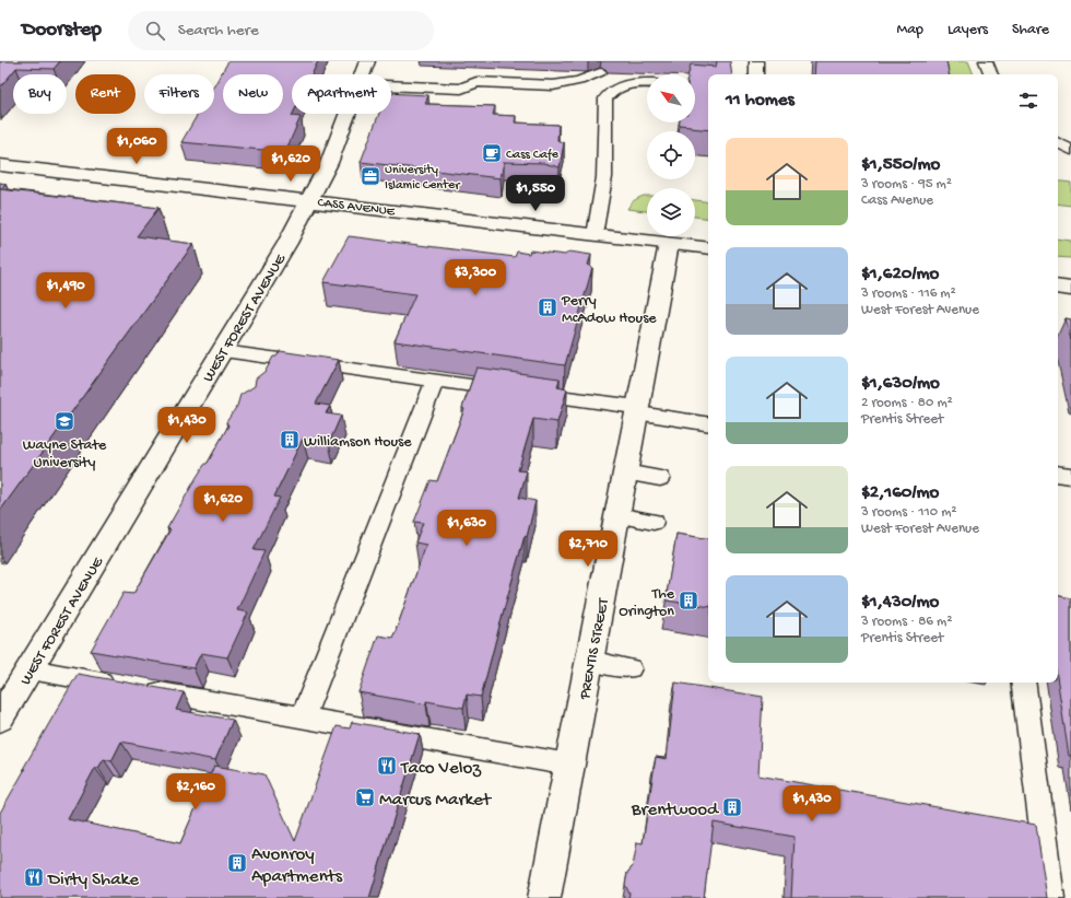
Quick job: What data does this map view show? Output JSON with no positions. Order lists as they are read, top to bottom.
{
  "streets": {
    "street": ["CASS AVENUE", "WEST FOREST AVENUE", "PRENTIS STREET"]
  },
  "crossings": [
    ["CASS AVENUE", "WEST FOREST AVENUE"],
    ["CASS AVENUE", "PRENTIS STREET"]
  ],
  "places": {
    "cafe": ["Cass Cafe"],
    "office": ["University Islamic Center"],
    "building": [
      "Perry McAdow House",
      "Williamson House",
      "The Orington",
      "Brentwood",
      "Avonroy Apartments"
    ],
    "school or university": ["Wayne State University"],
    "restaurant": ["Taco Veloz", "Dirty Shake"],
    "supermarket": ["Marcus Market"]
  },
  "north": "top left",
  "page": {
    "header": "Doorstep",
    "search": "Search here",
    "nav": ["Map", "Layers", "Share"],
    "chip": [
      "Buy",
      "Rent",
      "Filters",
      "New",
      "Apartment"
    ],
    "heading": "11 homes",
    "list": [
      {
        "name": "$1,550/mo",
        "note": "3 rooms · 95 m² · Cass Avenue"
      },
      {
        "name": "$1,620/mo",
        "note": "3 rooms · 116 m² · West Forest Avenue"
      },
      {
        "name": "$1,630/mo",
        "note": "2 rooms · 80 m² · Prentis Street"
      },
      {
        "name": "$2,160/mo",
        "note": "3 rooms · 110 m² · West Forest Avenue"
      },
      {
        "name": "$1,430/mo",
        "note": "3 rooms · 86 m² · Prentis Street"
      }
    ],
    "price": [
      "$1,060",
      "$1,620",
      "$1,550",
      "$3,300",
      "$1,490",
      "$1,430",
      "$1,620",
      "$1,630",
      "$2,710",
      "$2,160",
      "$1,430"
    ]
  }
}
